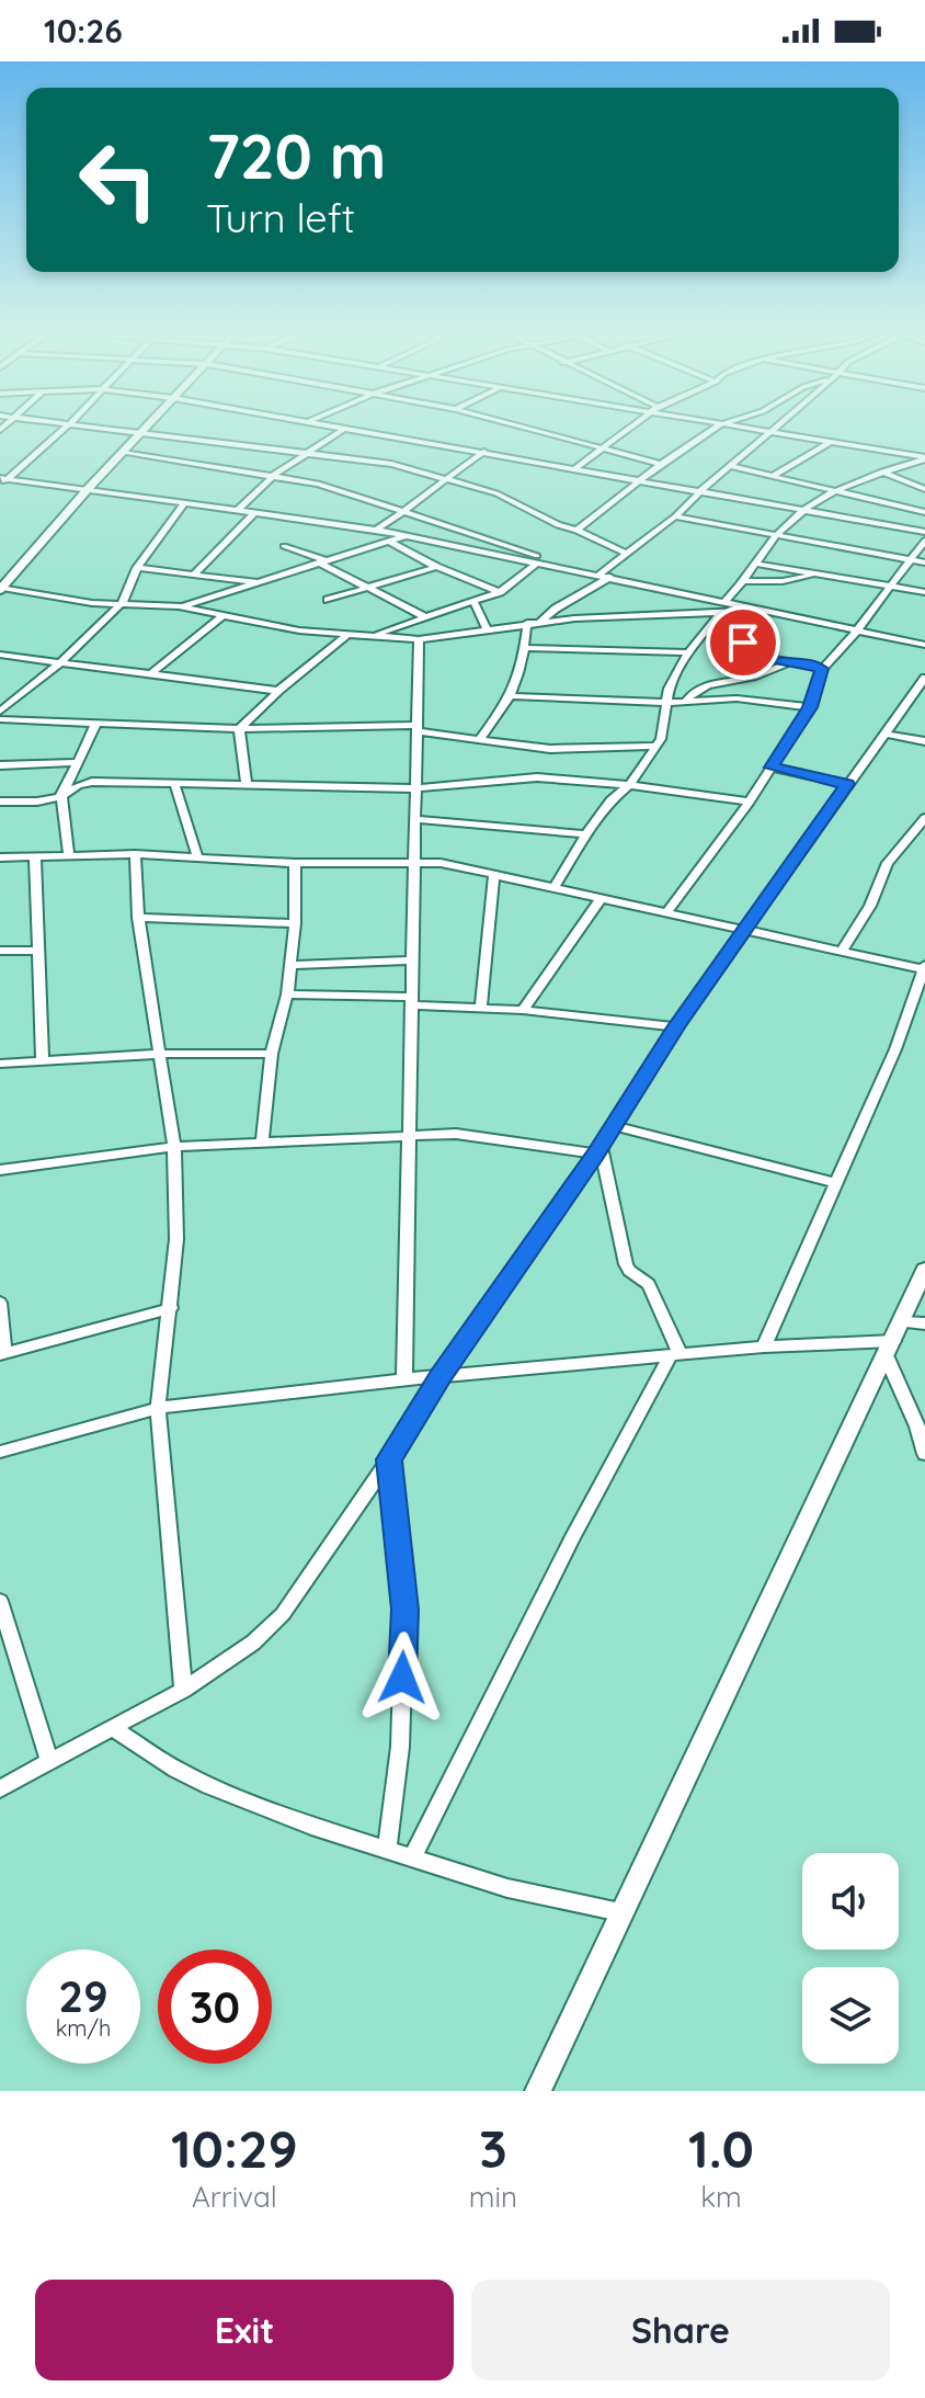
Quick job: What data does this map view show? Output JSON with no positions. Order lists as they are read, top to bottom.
{
  "page": {
    "status": "10:26",
    "turn": ["720 m", "Turn left"],
    "speed": "29 km/h",
    "limit": "30",
    "eta": [
      "10:29",
      "Arrival",
      "3",
      "min",
      "1.0",
      "km"
    ],
    "buttons": ["Exit", "Share"]
  }
}
